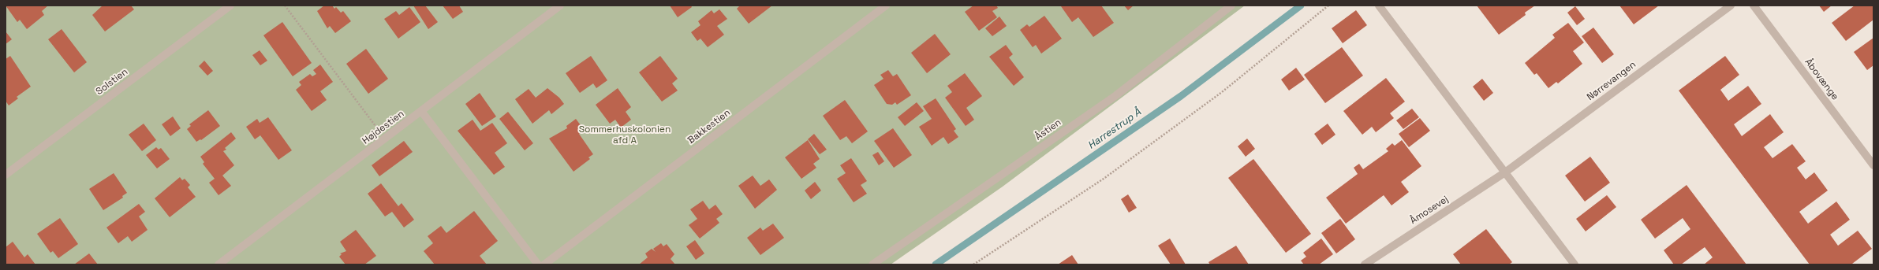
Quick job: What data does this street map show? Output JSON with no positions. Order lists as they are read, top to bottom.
{
  "streets": {
    "street": [
      "Åbovænge",
      "Nørrevangen",
      "Solstien",
      "Bakkestien",
      "Højdestien",
      "Åstien",
      "Åmosevej"
    ]
  },
  "crossings": [
    ["Nørrevangen", "Åmosevej"]
  ],
  "water": ["Harrestrup Å"],
  "parks": ["Sommerhuskolonien afd A"]
}
